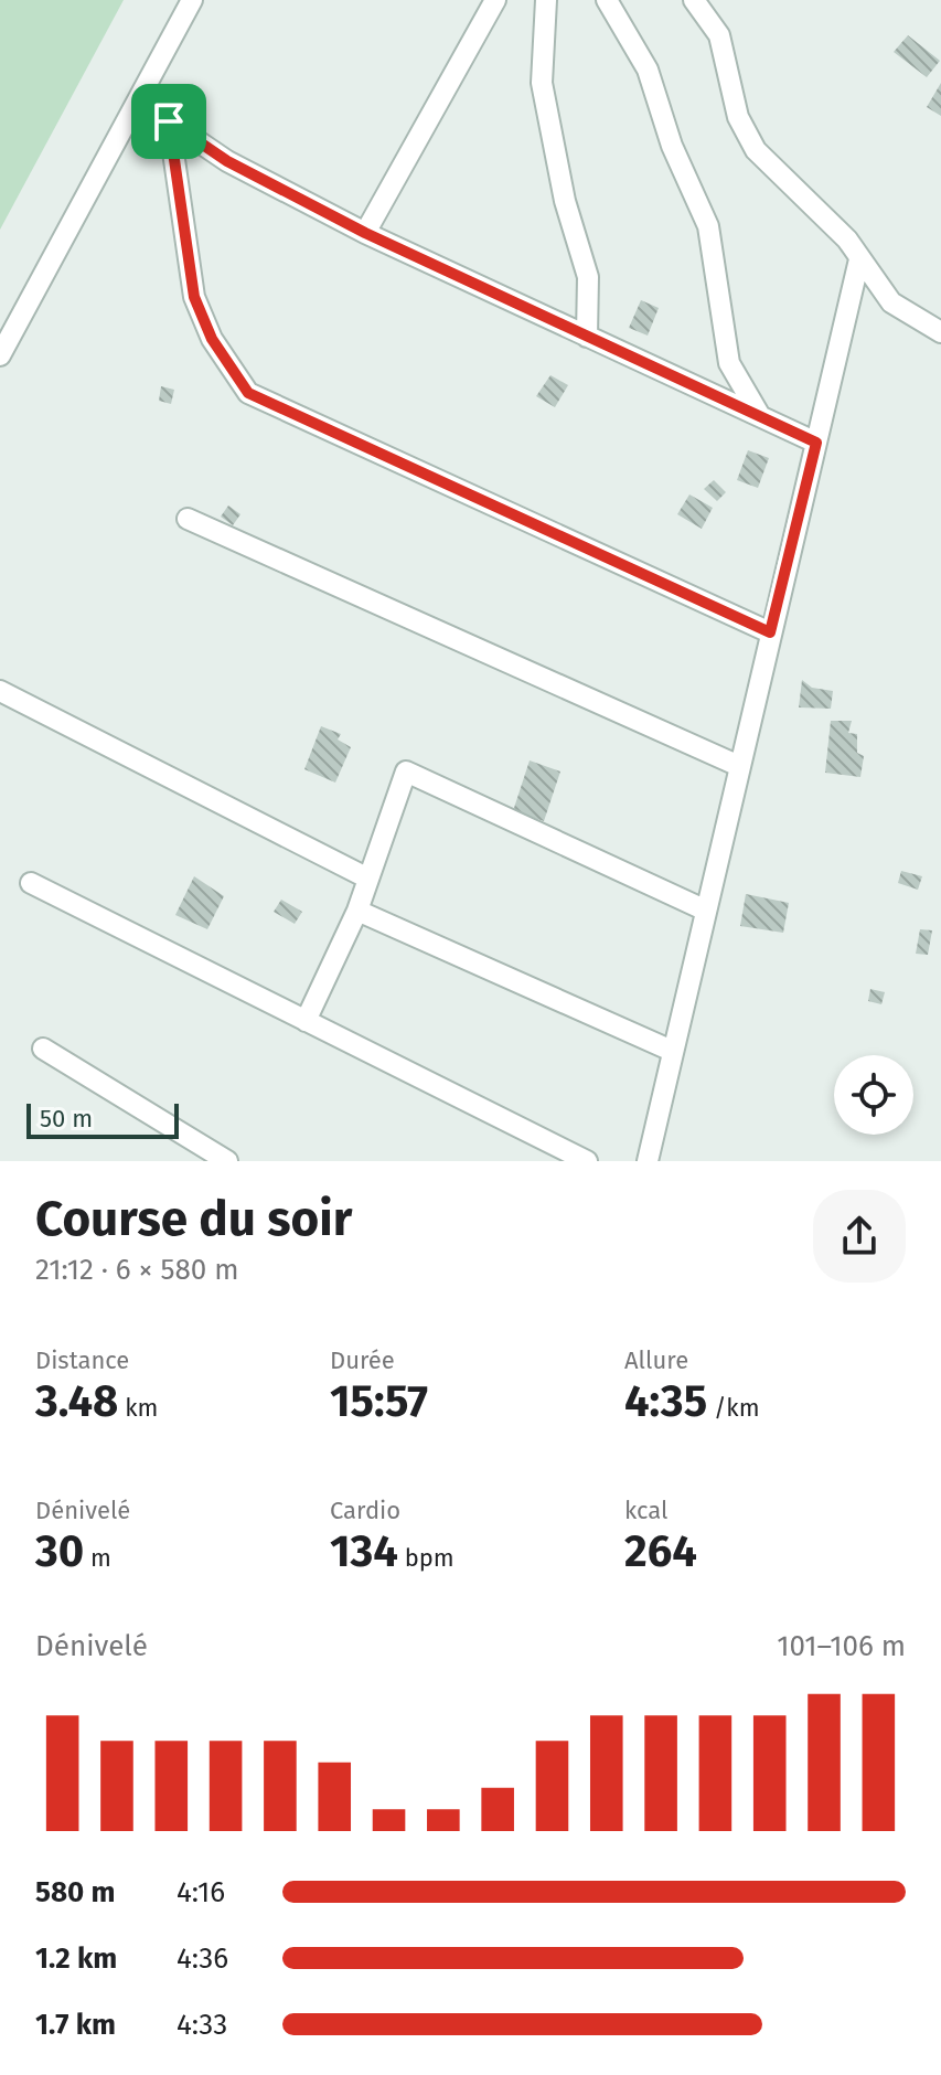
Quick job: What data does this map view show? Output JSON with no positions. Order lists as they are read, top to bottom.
{
  "scale_bar": "50 m",
  "page": {
    "scale": "50 m",
    "heading": ["Course du soir", "21:12 · 6 × 580 m"],
    "stats": [
      ["Distance", "3.48 km"],
      ["Durée", "15:57"],
      ["Allure", "4:35 /km"],
      ["Dénivelé", "30 m"],
      ["Cardio", "134 bpm"],
      ["kcal", "264"]
    ],
    "chart": ["Dénivelé", "101–106 m"],
    "list": [
      {
        "name": "580 m",
        "note": "4:16"
      },
      {
        "name": "1.2 km",
        "note": "4:36"
      },
      {
        "name": "1.7 km",
        "note": "4:33"
      }
    ]
  }
}
